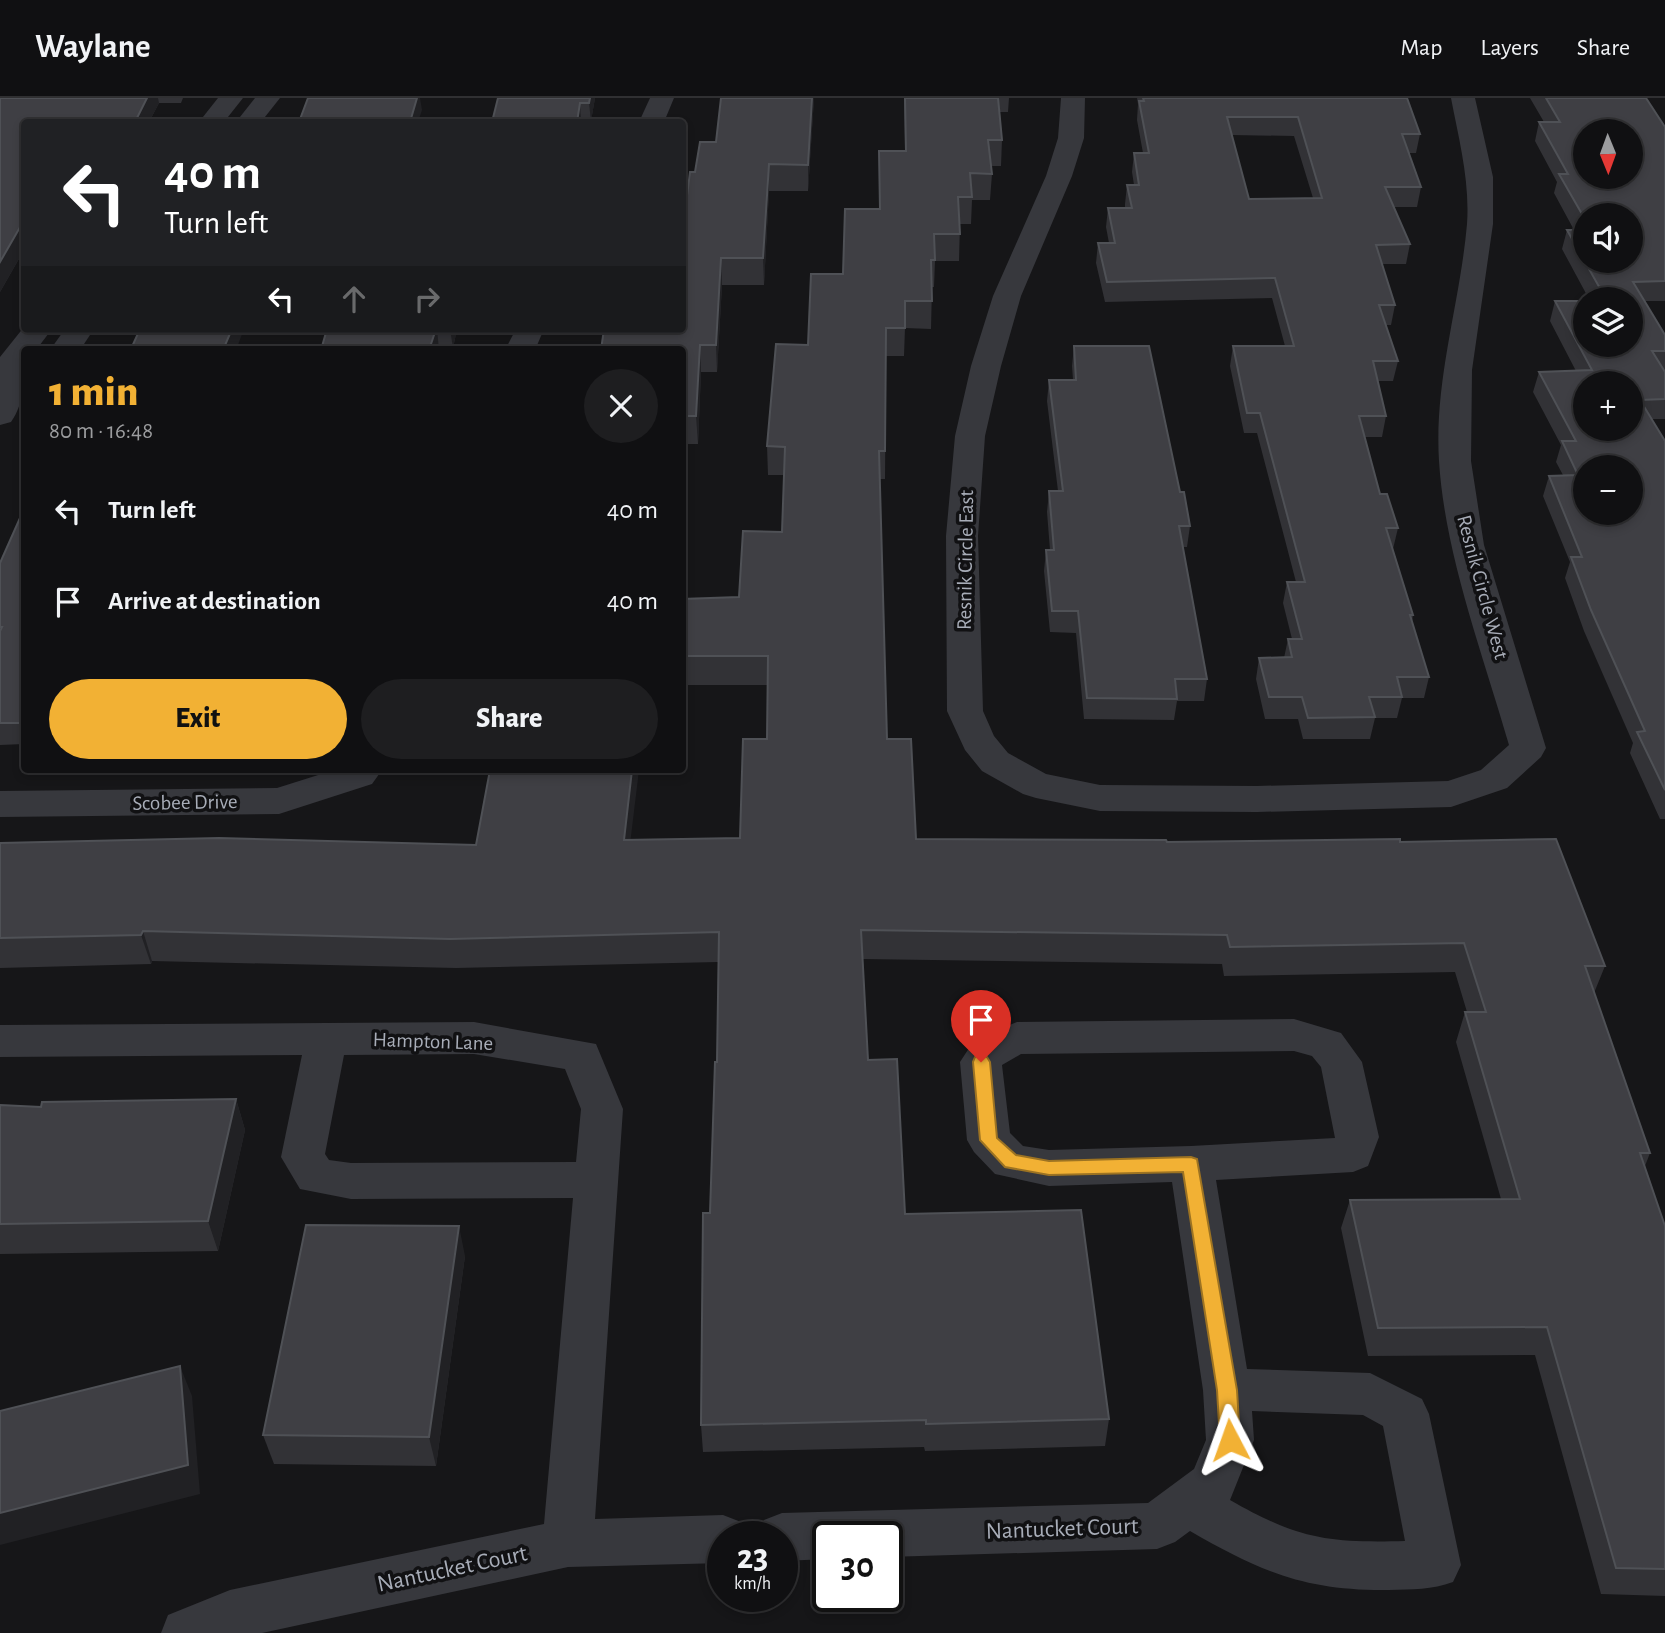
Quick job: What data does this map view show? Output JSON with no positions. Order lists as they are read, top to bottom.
{
  "streets": {
    "street": [
      "Resnik Circle East",
      "Resnik Circle West",
      "Scobee Drive",
      "Hampton Lane",
      "Nantucket Court"
    ]
  },
  "crossings": [
    ["Resnik Circle East", "Resnik Circle West"],
    ["Hampton Lane", "Nantucket Court"]
  ],
  "north": "bottom",
  "page": {
    "header": "Waylane",
    "nav": ["Map", "Layers", "Share"],
    "map_buttons": ["+", "−"],
    "turn": ["40 m", "Turn left"],
    "heading": ["1 min", "80 m · 16:48"],
    "list": [
      {
        "name": "Turn left",
        "value": "40 m"
      },
      {
        "name": "Arrive at destination",
        "value": "40 m"
      }
    ],
    "buttons": ["Exit", "Share"],
    "speed": "23 km/h",
    "limit": "30"
  }
}
